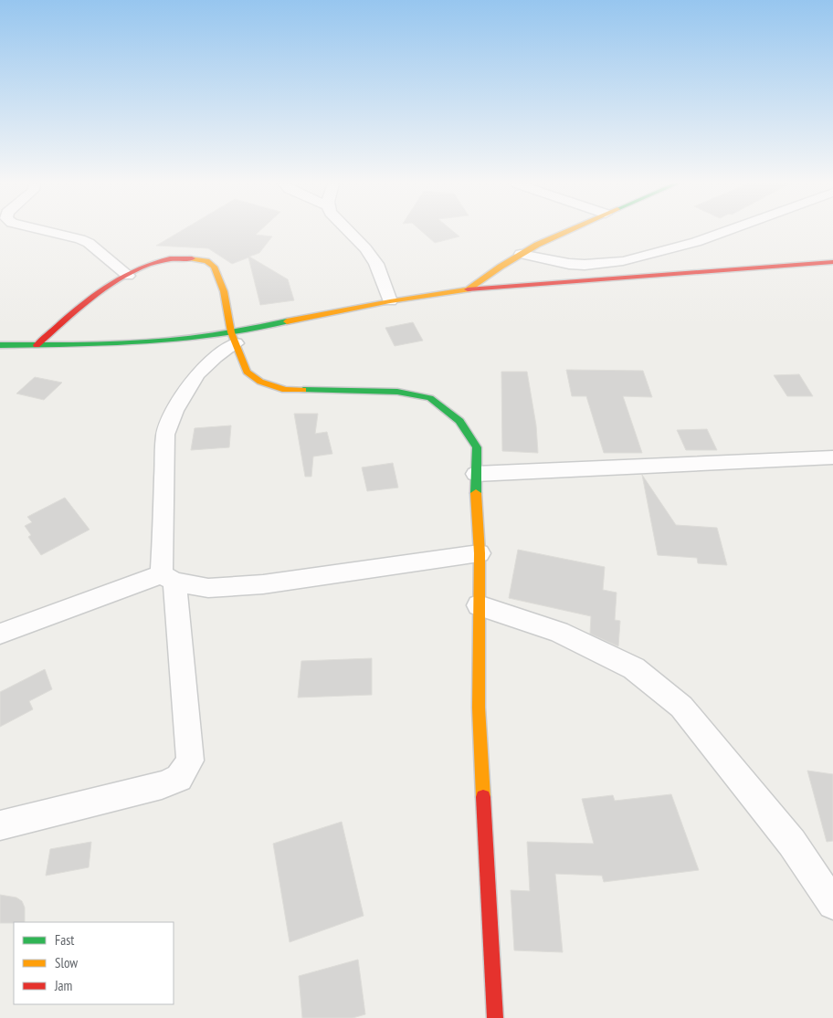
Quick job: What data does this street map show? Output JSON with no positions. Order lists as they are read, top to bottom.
{
  "legend": ["Fast", "Slow", "Jam"]
}
